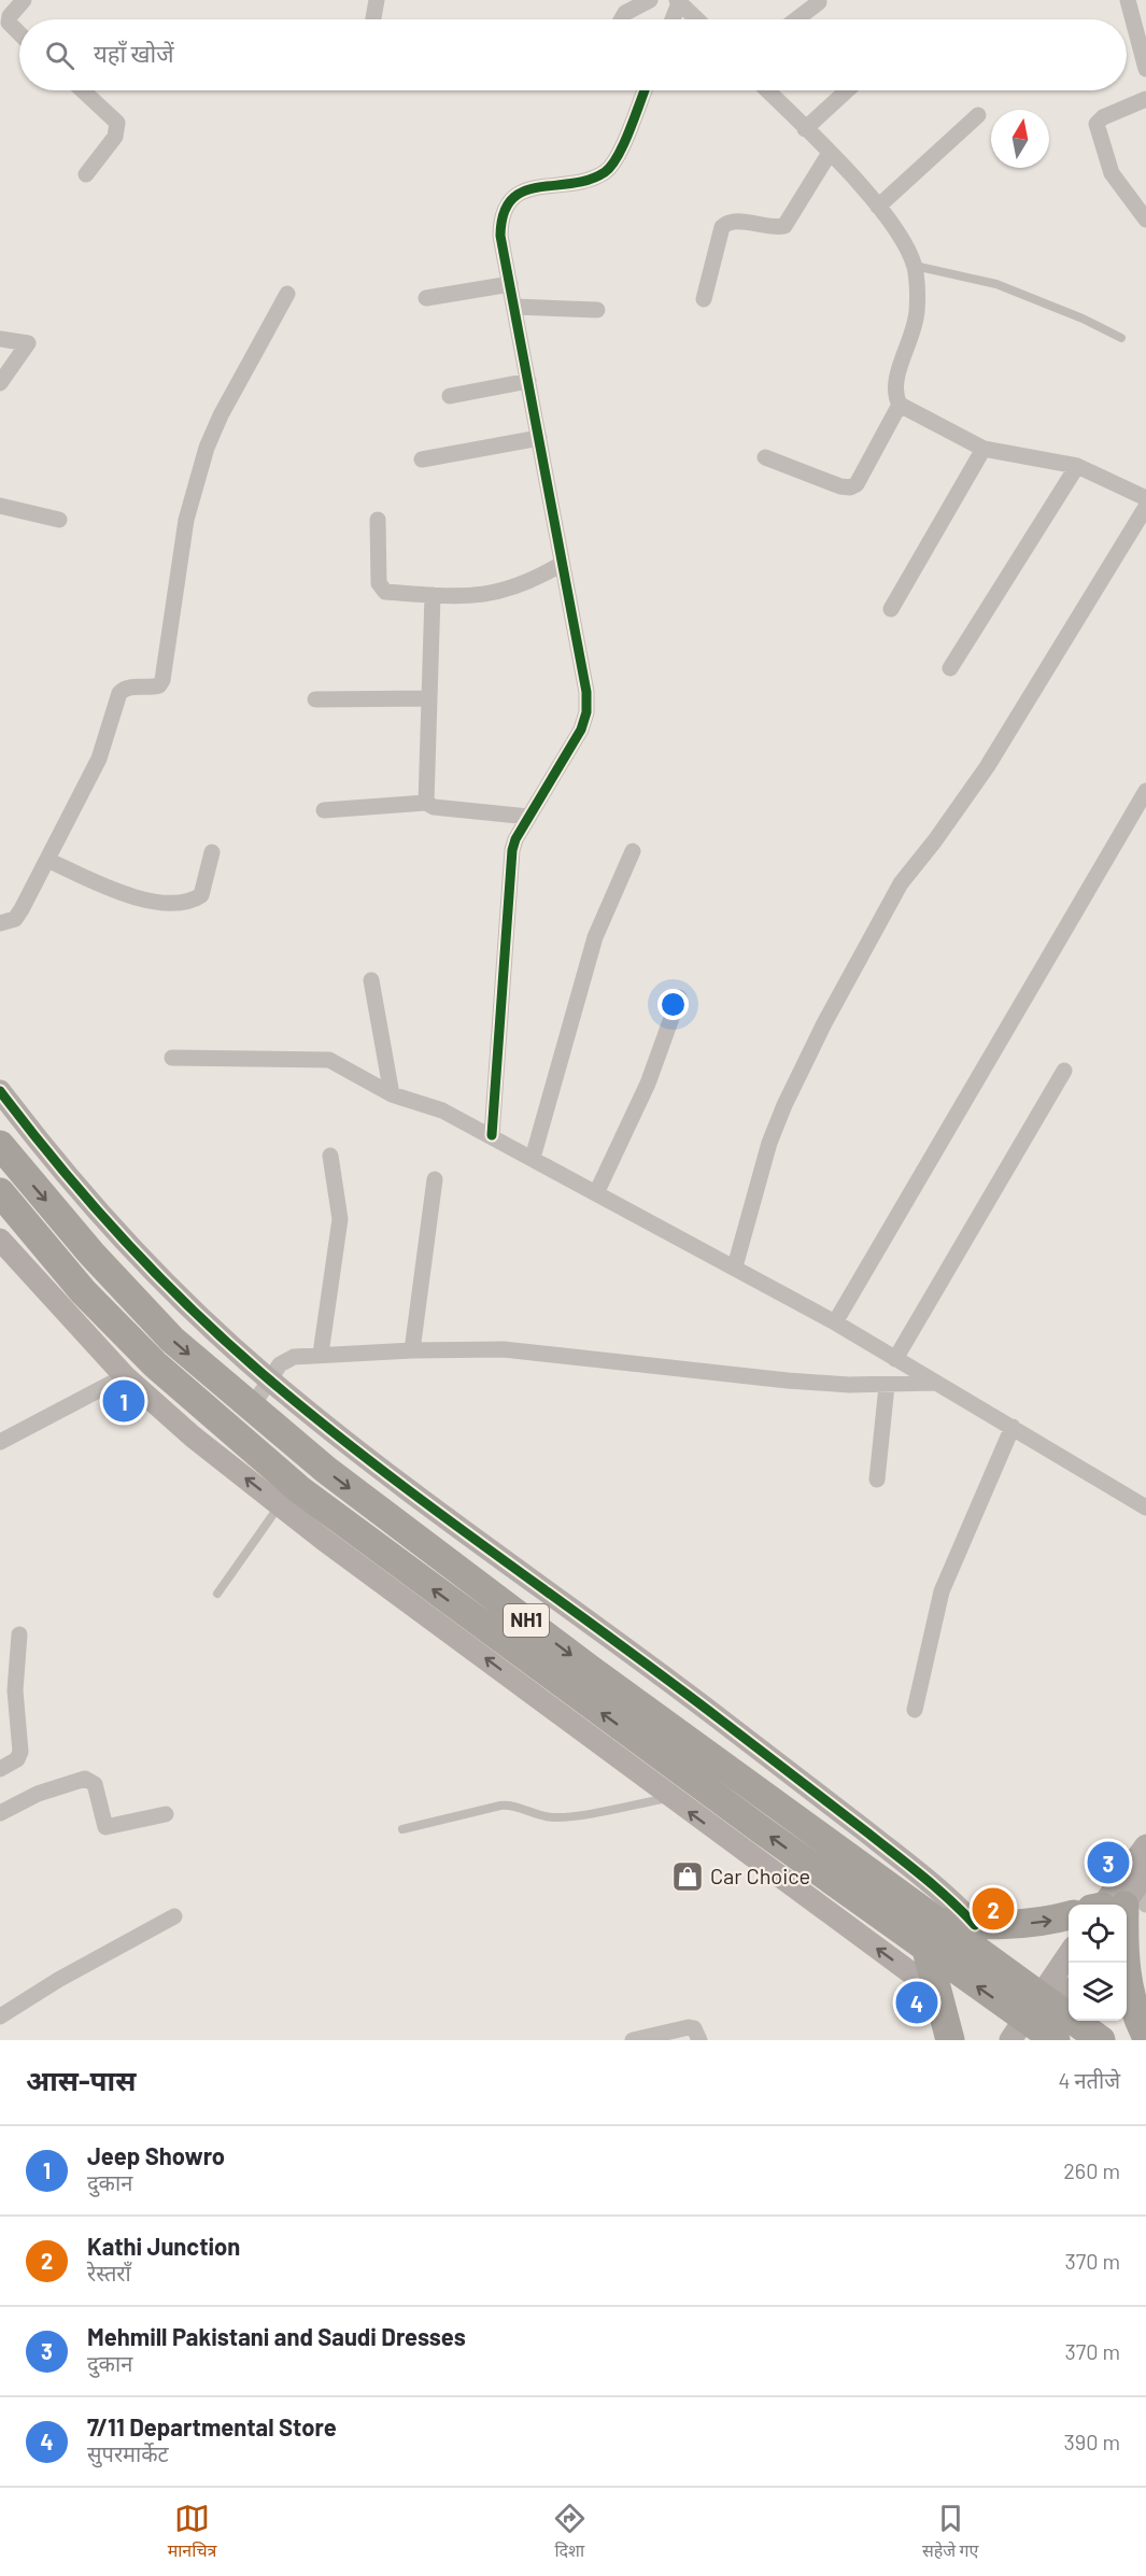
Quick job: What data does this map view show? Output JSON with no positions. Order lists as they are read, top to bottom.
{
  "streets": {
    "highway": ["NH1"]
  },
  "places": {
    "shop": ["Car Choice"]
  },
  "north": "top",
  "page": {
    "search": "यहाँ खोजें",
    "pins": [
      "1",
      "3",
      "2",
      "4"
    ],
    "heading": ["आस-पास", "4 नतीजे"],
    "list": [
      {
        "mark": "1",
        "name": "Jeep Showro",
        "note": "दुकान",
        "value": "260 m"
      },
      {
        "mark": "2",
        "name": "Kathi Junction",
        "note": "रेस्तराँ",
        "value": "370 m"
      },
      {
        "mark": "3",
        "name": "Mehmill Pakistani and Saudi Dresses",
        "note": "दुकान",
        "value": "370 m"
      },
      {
        "mark": "4",
        "name": "7/11 Departmental Store",
        "note": "सुपरमार्केट",
        "value": "390 m"
      }
    ],
    "nav": ["मानचित्र", "दिशा", "सहेजे गए"]
  }
}
